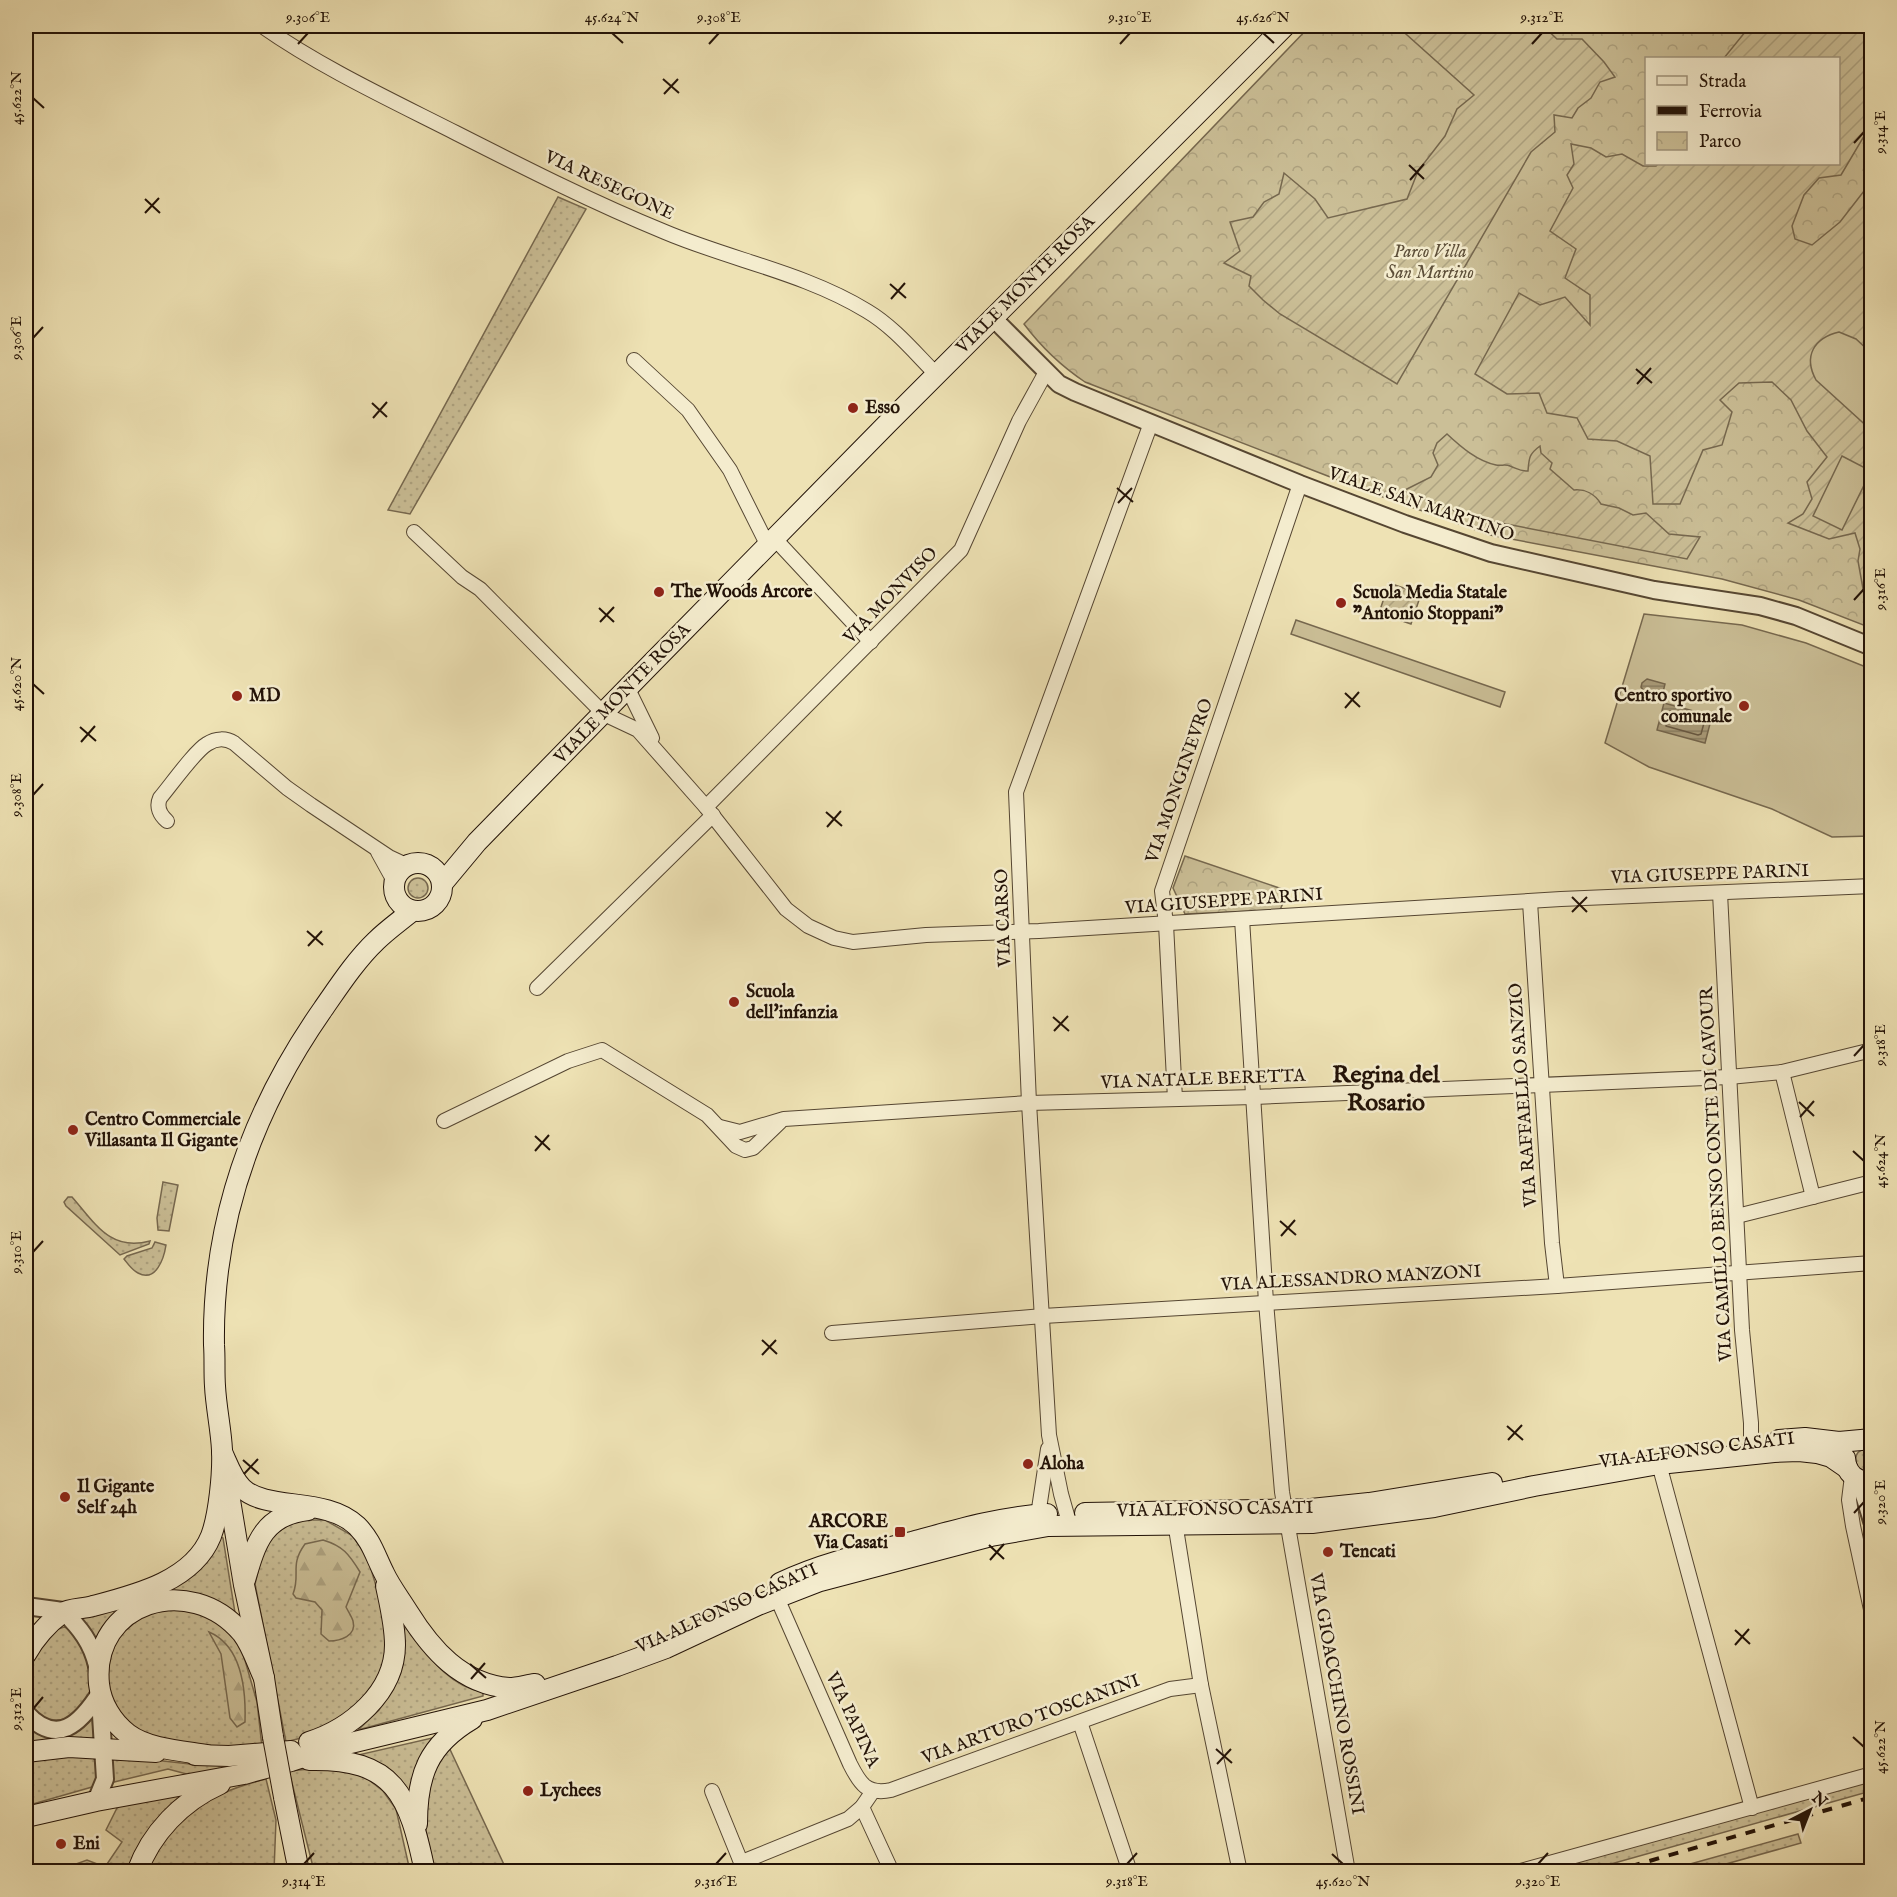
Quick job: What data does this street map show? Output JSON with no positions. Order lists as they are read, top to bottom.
{
  "streets": {
    "main road": ["VIALE MONTE ROSA", "VIA ALFONSO CASATI"],
    "street": [
      "VIA RESEGONE",
      "VIALE SAN MARTINO",
      "VIA MONVISO",
      "VIA MONGINEVRO",
      "VIA GIUSEPPE PARINI",
      "VIA CARSO",
      "VIA NATALE BERETTA",
      "VIA RAFFAELLO SANZIO",
      "VIA CAMILLO BENSO CONTE DI CAVOUR",
      "VIA ALESSANDRO MANZONI",
      "VIA GIOACCHINO ROSSINI",
      "VIA PAPINA",
      "VIA ARTURO TOSCANINI"
    ]
  },
  "crossings": [
    ["VIA RESEGONE", "VIALE MONTE ROSA"],
    ["VIALE MONTE ROSA", "VIALE SAN MARTINO"],
    ["VIALE MONTE ROSA", "VIA GIUSEPPE PARINI"],
    ["VIALE SAN MARTINO", "VIA MONVISO"],
    ["VIALE SAN MARTINO", "VIA MONGINEVRO"],
    ["VIALE SAN MARTINO", "VIA CARSO"],
    ["VIA MONVISO", "VIA GIUSEPPE PARINI"],
    ["VIA MONGINEVRO", "VIA GIUSEPPE PARINI"],
    ["VIA MONGINEVRO", "VIA NATALE BERETTA"],
    ["VIA GIUSEPPE PARINI", "VIA CARSO"],
    ["VIA GIUSEPPE PARINI", "VIA RAFFAELLO SANZIO"],
    ["VIA GIUSEPPE PARINI", "VIA CAMILLO BENSO CONTE DI CAVOUR"],
    ["VIA GIUSEPPE PARINI", "VIA GIOACCHINO ROSSINI"],
    ["VIA CARSO", "VIA NATALE BERETTA"],
    ["VIA CARSO", "VIA ALESSANDRO MANZONI"],
    ["VIA CARSO", "VIA ALFONSO CASATI"],
    ["VIA NATALE BERETTA", "VIA RAFFAELLO SANZIO"],
    ["VIA NATALE BERETTA", "VIA CAMILLO BENSO CONTE DI CAVOUR"],
    ["VIA NATALE BERETTA", "VIA GIOACCHINO ROSSINI"],
    ["VIA RAFFAELLO SANZIO", "VIA ALESSANDRO MANZONI"],
    ["VIA CAMILLO BENSO CONTE DI CAVOUR", "VIA ALESSANDRO MANZONI"],
    ["VIA CAMILLO BENSO CONTE DI CAVOUR", "VIA ALFONSO CASATI"],
    ["VIA ALESSANDRO MANZONI", "VIA GIOACCHINO ROSSINI"],
    ["VIA ALFONSO CASATI", "VIA GIOACCHINO ROSSINI"],
    ["VIA ALFONSO CASATI", "VIA PAPINA"],
    ["VIA PAPINA", "VIA ARTURO TOSCANINI"]
  ],
  "districts": ["Regina del Rosario"],
  "parks": ["Parco Villa San Martino"],
  "places": {
    "other": [
      "Esso",
      "The Woods Arcore",
      "Scuola Media Statale \"Antonio Stoppani\"",
      "MD",
      "Centro sportivo comunale",
      "Scuola dell'infanzia",
      "Centro Commerciale Villasanta Il Gigante",
      "Aloha",
      "Il Gigante Self 24h",
      "Tencati",
      "Lychees",
      "Eni"
    ],
    "transit": ["ARCORE Via Casati"]
  },
  "legend": ["Strada", "Ferrovia", "Parco"],
  "north": "top right",
  "coordinates": [
    "9.306°E",
    "45.624°N",
    "9.308°E",
    "9.310°E",
    "45.626°N",
    "9.312°E",
    "45.622°N",
    "9.314°E",
    "9.316°E",
    "45.620°N",
    "9.318°E",
    "9.320°E"
  ]
}
